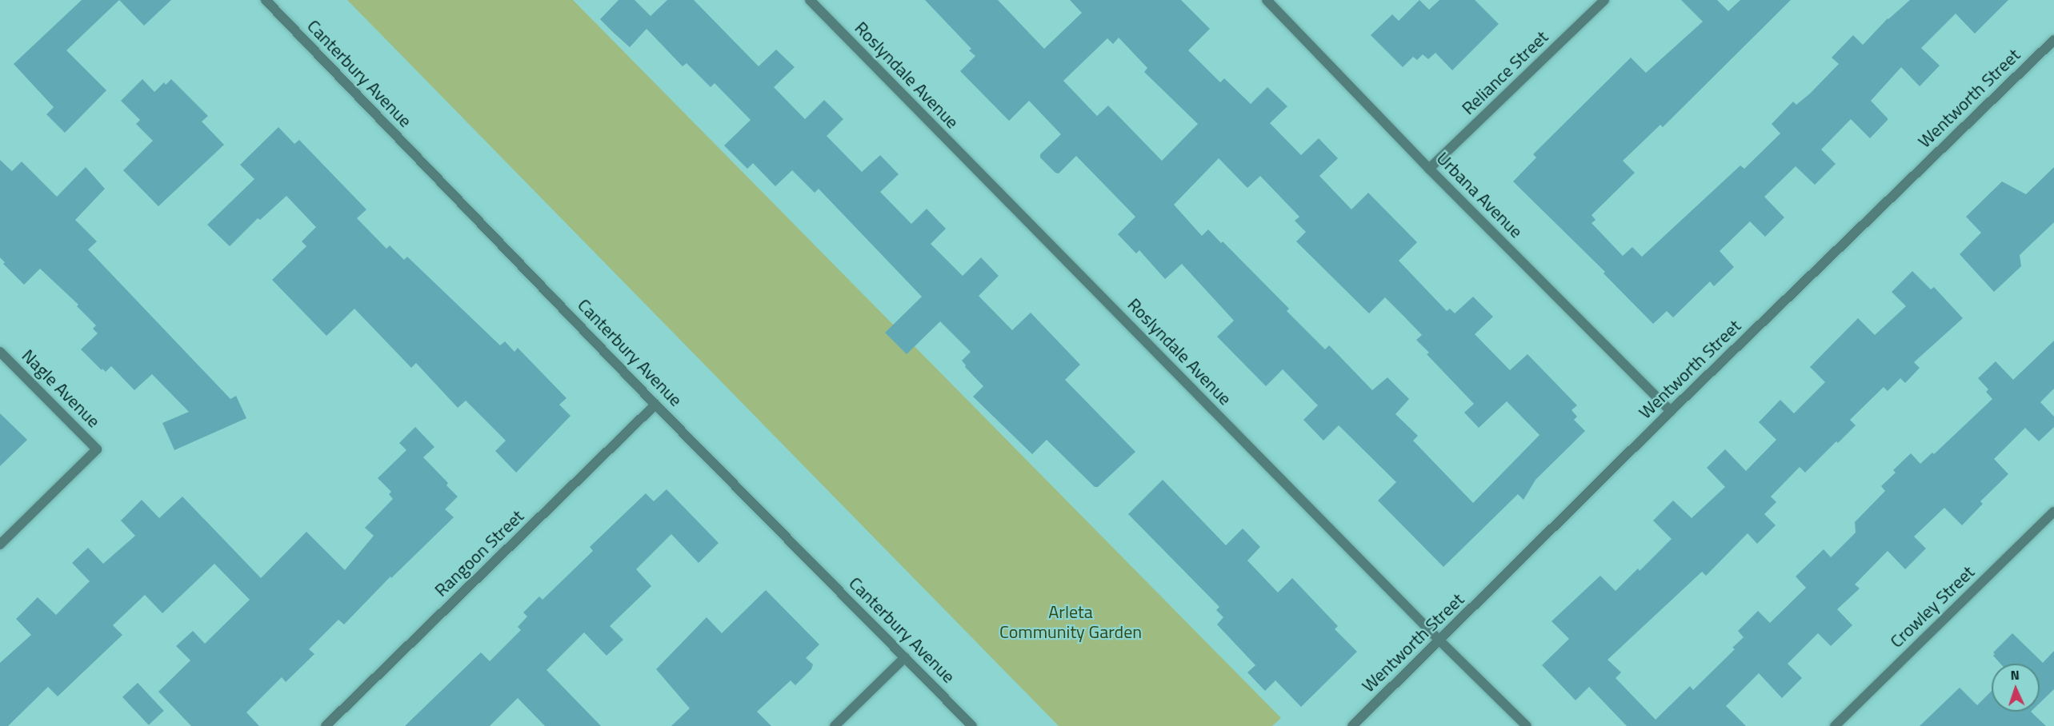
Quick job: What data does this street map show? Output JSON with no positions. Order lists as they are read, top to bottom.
{
  "streets": {
    "street": [
      "Reliance Street",
      "Canterbury Avenue",
      "Roslyndale Avenue",
      "Wentworth Street",
      "Urbana Avenue",
      "Nagle Avenue",
      "Rangoon Street",
      "Crowley Street"
    ]
  },
  "crossings": [
    ["Reliance Street", "Urbana Avenue"],
    ["Canterbury Avenue", "Rangoon Street"],
    ["Roslyndale Avenue", "Wentworth Street"],
    ["Wentworth Street", "Urbana Avenue"]
  ],
  "parks": ["Arleta Community Garden"],
  "north": "top"
}
